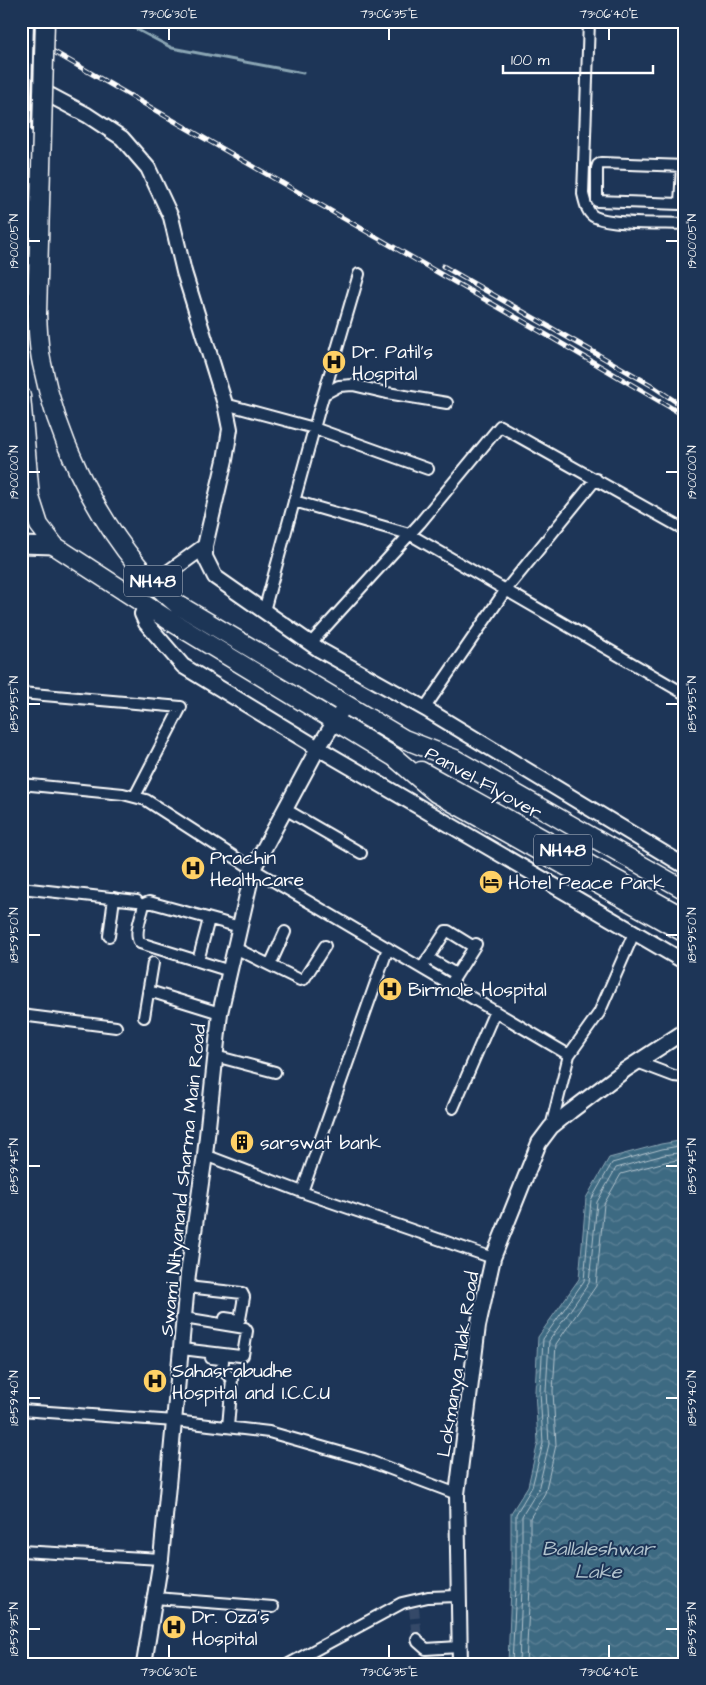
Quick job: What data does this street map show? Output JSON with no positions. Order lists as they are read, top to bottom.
{
  "streets": {
    "highway": ["NH48", "Panvel Flyover"],
    "street": ["Swami Nityanand Sharma Main Road", "Lokmanya Tilak Road"]
  },
  "crossings": [
    ["NH48", "Panvel Flyover"],
    ["NH48", "Swami Nityanand Sharma Main Road"]
  ],
  "water": ["Ballaleshwar Lake"],
  "places": {
    "hospital": [
      "Dr. Patil's Hospital",
      "Prachin Healthcare",
      "Birmole Hospital",
      "Sahasrabudhe Hospital and I.C.C.U",
      "Dr. Oza's Hospital"
    ],
    "hotel": ["Hotel Peace Park"],
    "building": ["sarswat bank"]
  },
  "scale_bar": "100 m",
  "coordinates": [
    "73°06'30\"E",
    "73°06'35\"E",
    "73°06'40\"E",
    "19°00'05\"N",
    "19°00'00\"N",
    "18°59'55\"N",
    "18°59'50\"N",
    "18°59'45\"N",
    "18°59'40\"N",
    "18°59'35\"N"
  ]
}
